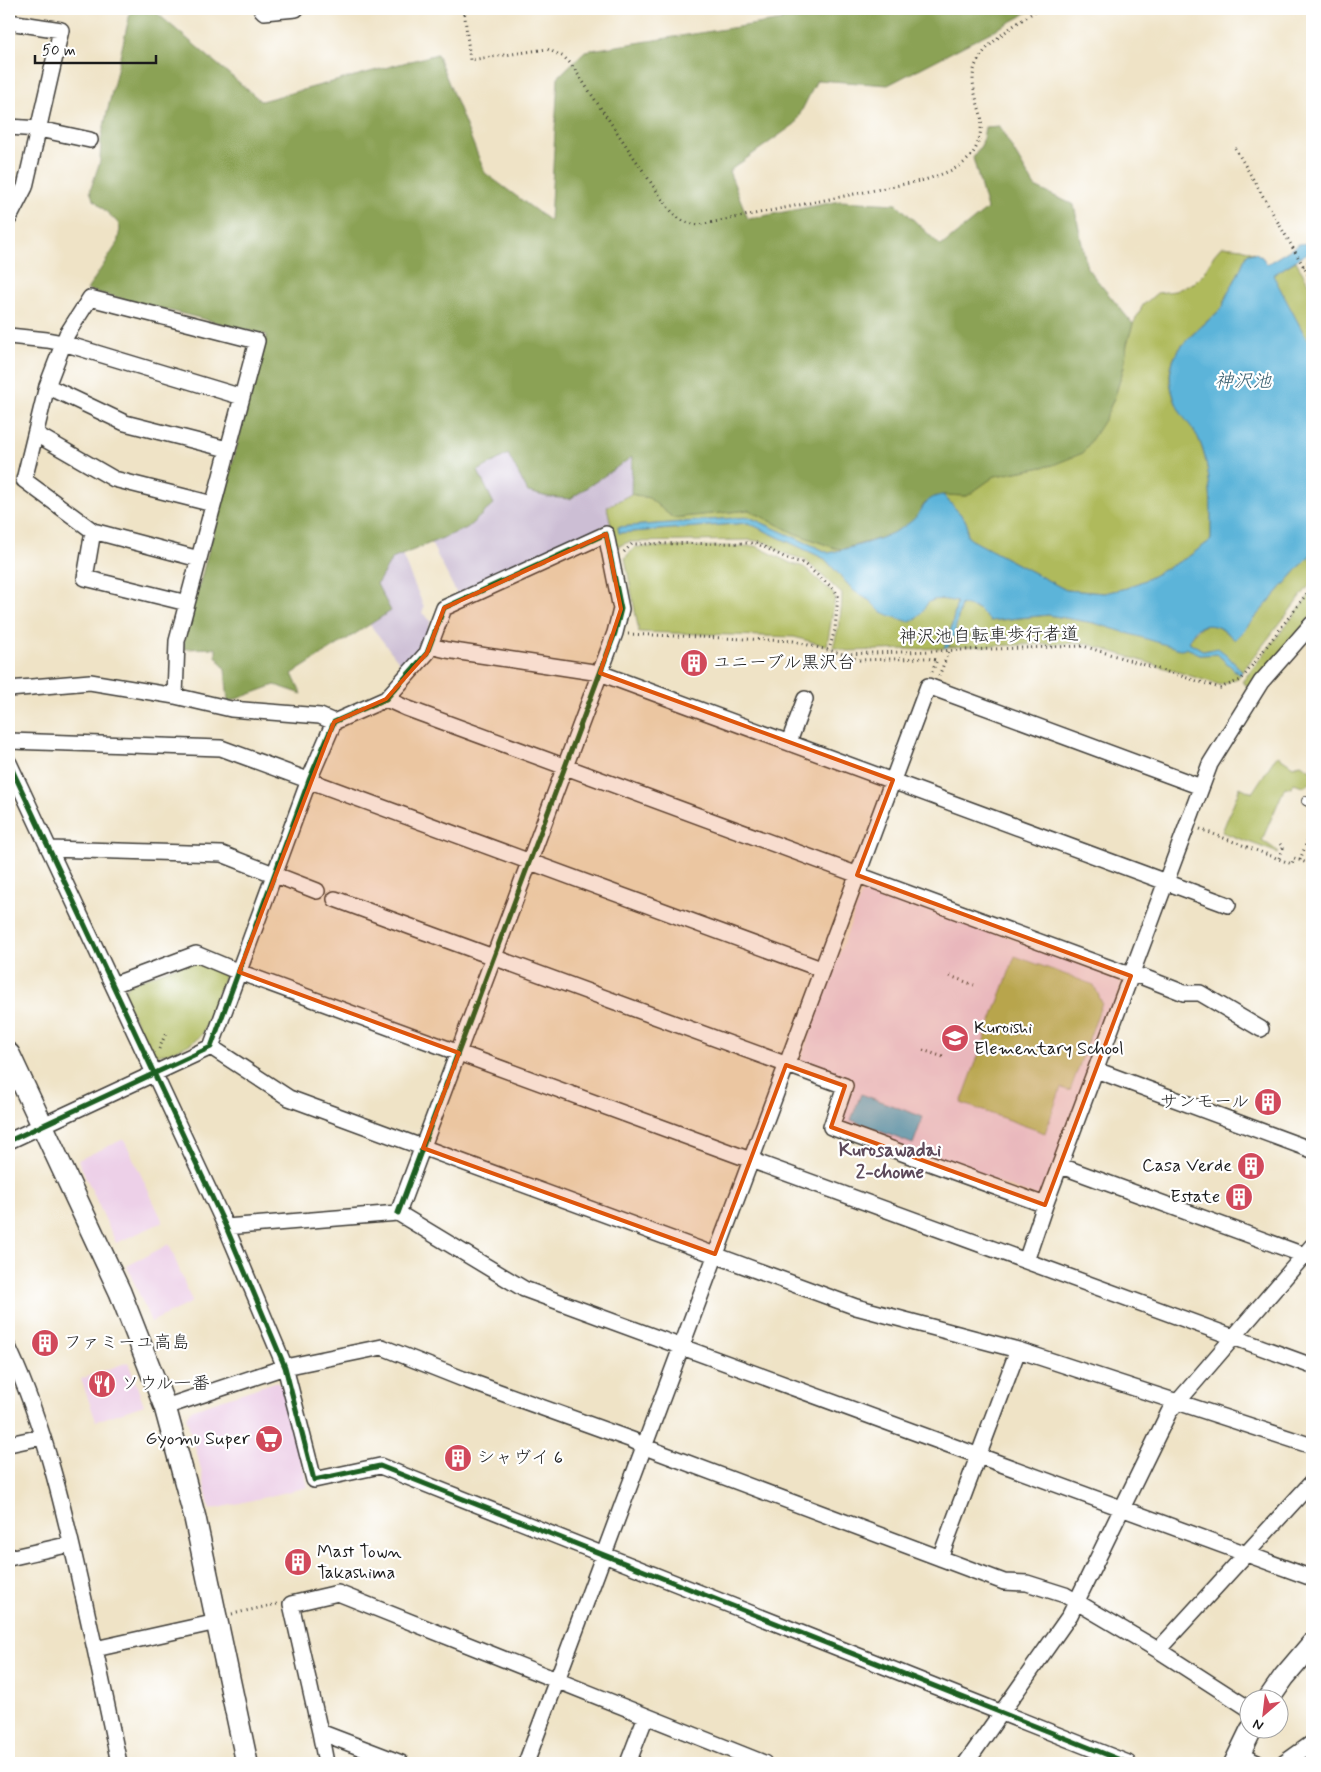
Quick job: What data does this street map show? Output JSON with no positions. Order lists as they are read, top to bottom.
{
  "streets": {
    "path": ["神沢池自転車歩行者道"]
  },
  "districts": ["Kurosawadai 2-chome"],
  "water": ["神沢池"],
  "places": {
    "building": [
      "ユニーブル黒沢台",
      "サンモール",
      "Casa Verde",
      "Estate",
      "ファミーユ高島",
      "シャヴイ 6",
      "Mast Town Takashima"
    ],
    "school or university": ["Kuroishi Elementary School"],
    "restaurant": ["ソウル一番"],
    "supermarket": ["Gyomu Super"]
  },
  "scale_bar": "50 m",
  "north": "bottom left"
}
